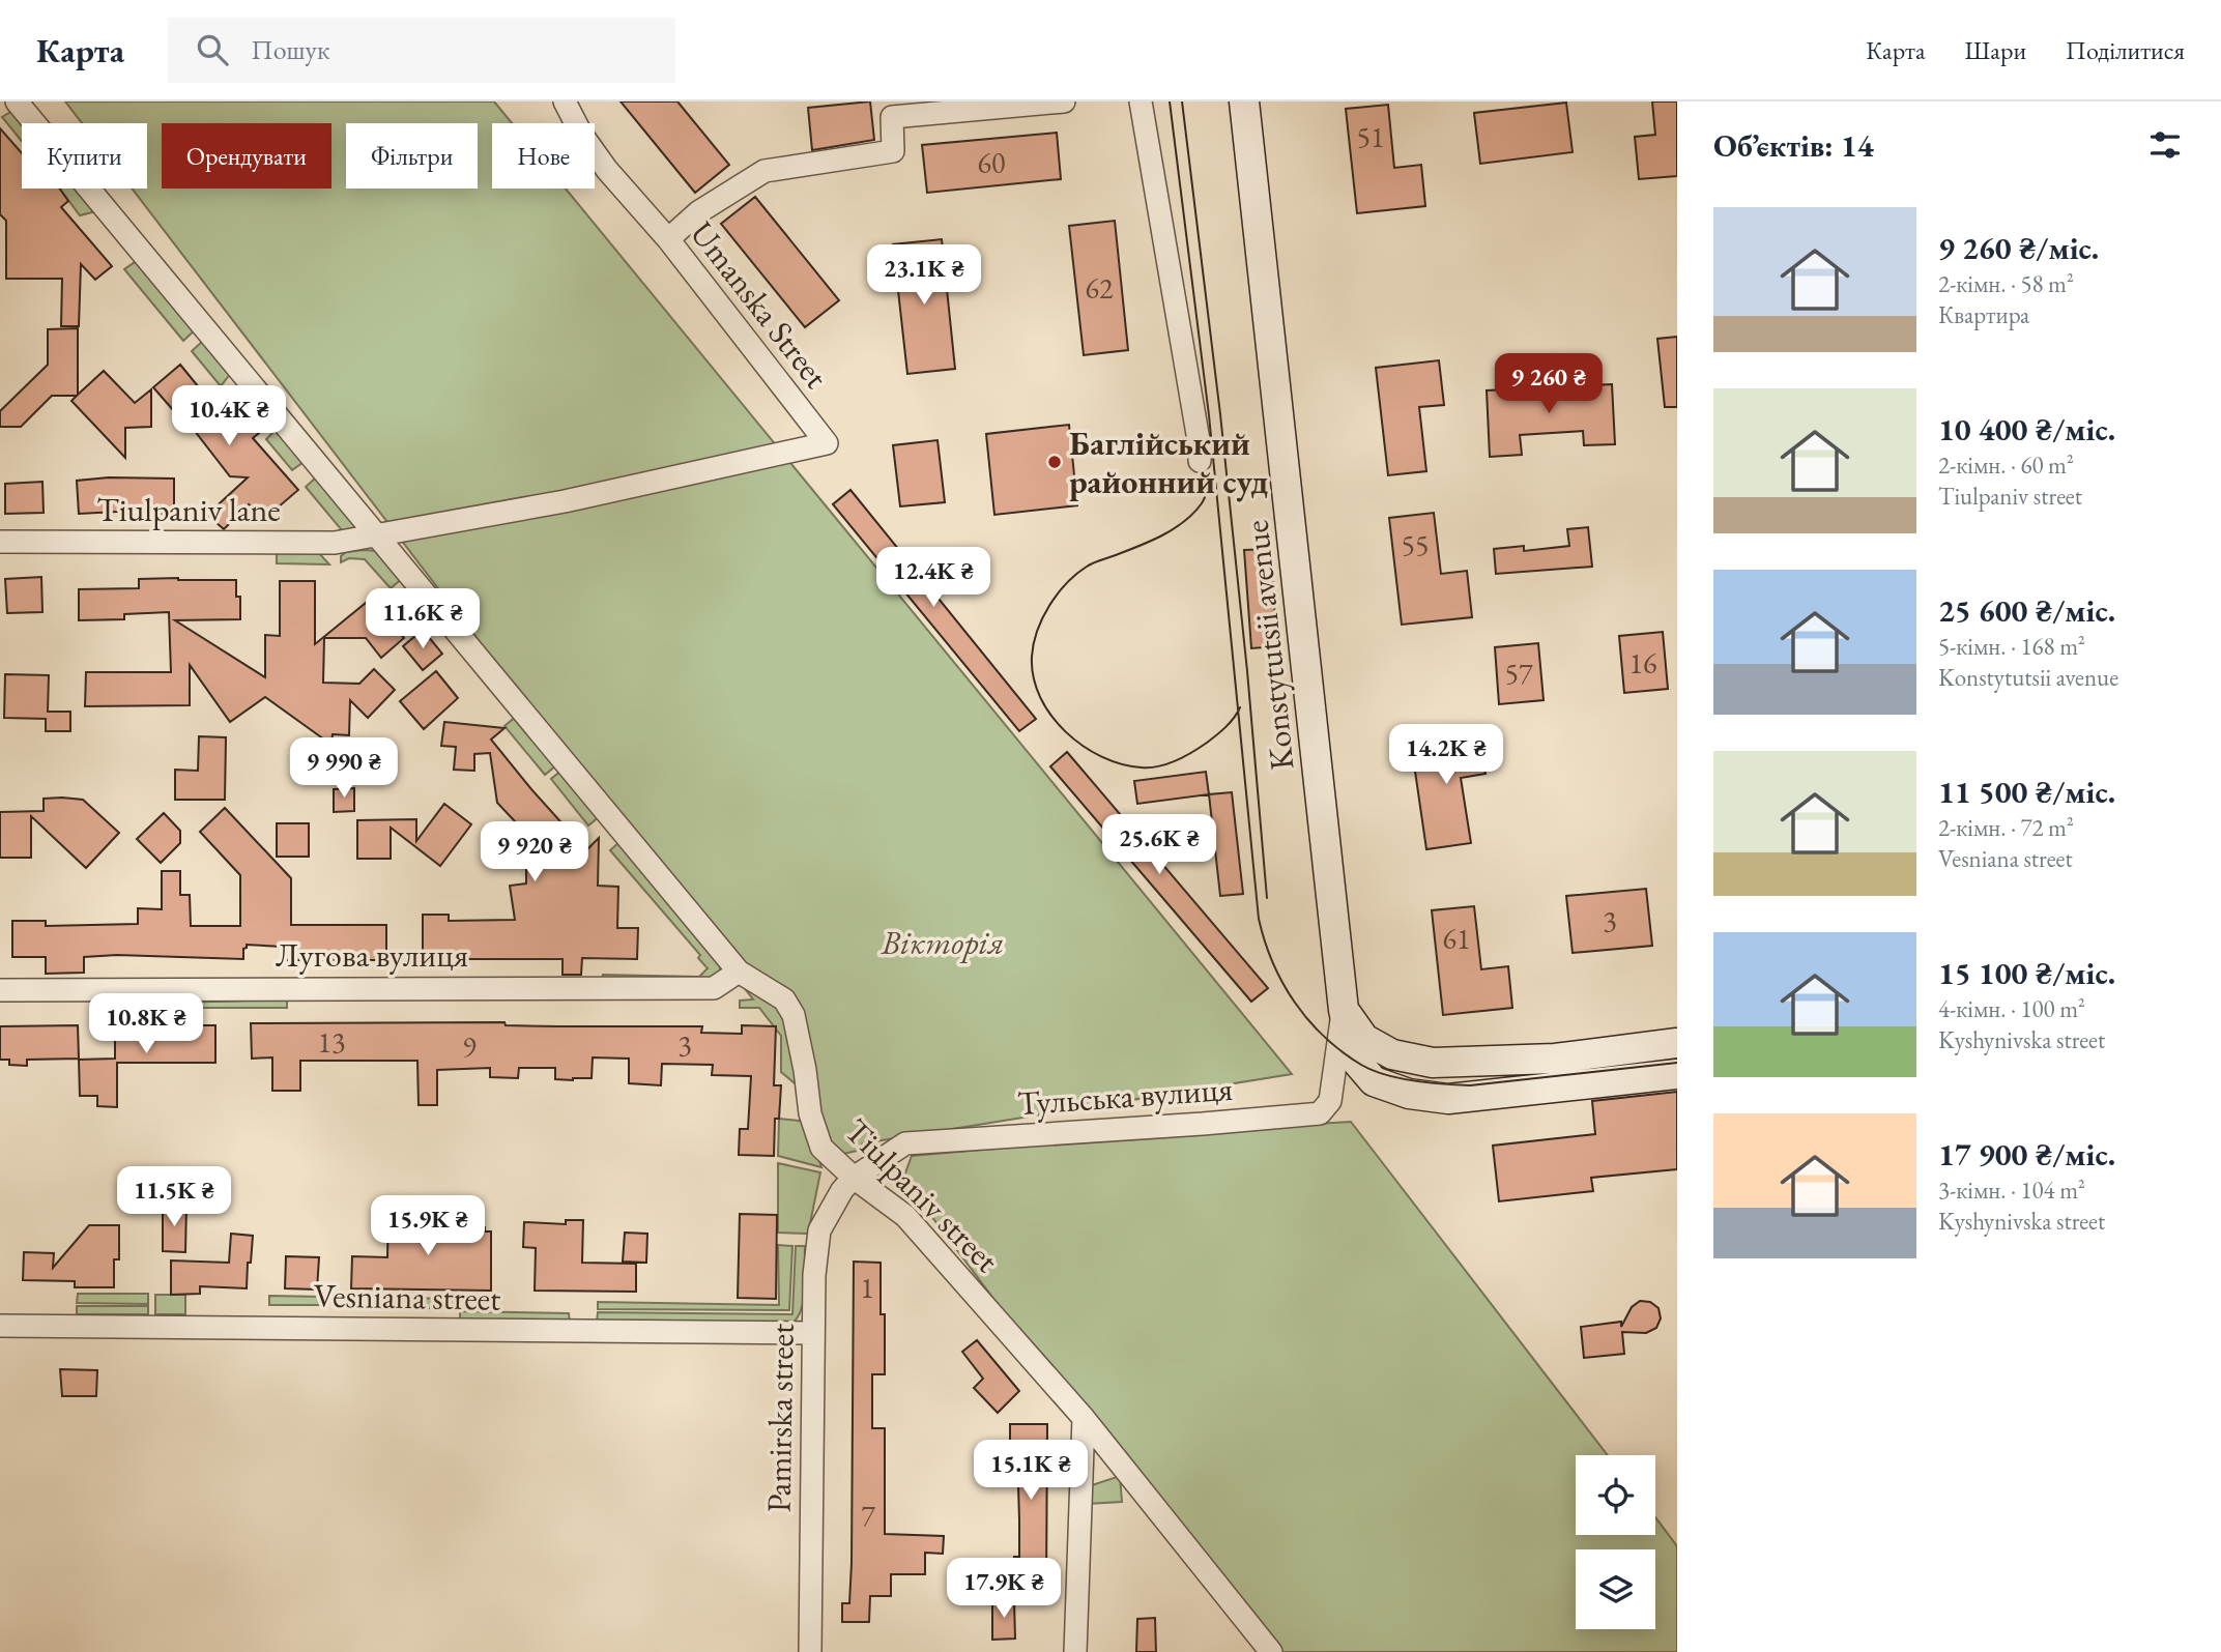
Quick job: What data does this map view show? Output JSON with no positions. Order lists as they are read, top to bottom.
{
  "streets": {
    "street": [
      "Umanska Street",
      "Tiulpaniv lane",
      "Konstytutsii avenue",
      "Лугова вулиця",
      "Тульська вулиця",
      "Tiulpaniv street",
      "Vesniana street",
      "Pamirska street"
    ]
  },
  "crossings": [
    ["Umanska Street", "Tiulpaniv lane"],
    ["Tiulpaniv lane", "Tiulpaniv street"],
    ["Konstytutsii avenue", "Тульська вулиця"],
    ["Лугова вулиця", "Tiulpaniv street"],
    ["Тульська вулиця", "Tiulpaniv street"],
    ["Тульська вулиця", "Pamirska street"],
    ["Tiulpaniv street", "Pamirska street"],
    ["Vesniana street", "Pamirska street"]
  ],
  "parks": ["Вікторія"],
  "places": ["Баглійський районний суд"],
  "house_numbers": [
    "51",
    "60",
    "62",
    "55",
    "16",
    "57",
    "3",
    "61",
    "13",
    "3",
    "9",
    "1",
    "7"
  ],
  "page": {
    "header": "Карта",
    "search": "Пошук",
    "nav": ["Карта", "Шари", "Поділитися"],
    "heading": "Об’єктів: 14",
    "chip": [
      "Купити",
      "Орендувати",
      "Фільтри",
      "Нове"
    ],
    "list": [
      {
        "name": "9 260 ₴/міс.",
        "note": "2-кімн. · 58 m² · Квартира"
      },
      {
        "name": "10 400 ₴/міс.",
        "note": "2-кімн. · 60 m² · Tiulpaniv street"
      },
      {
        "name": "25 600 ₴/міс.",
        "note": "5-кімн. · 168 m² · Konstytutsii avenue"
      },
      {
        "name": "11 500 ₴/міс.",
        "note": "2-кімн. · 72 m² · Vesniana street"
      },
      {
        "name": "15 100 ₴/міс.",
        "note": "4-кімн. · 100 m² · Kyshynivska street"
      },
      {
        "name": "17 900 ₴/міс.",
        "note": "3-кімн. · 104 m² · Kyshynivska street"
      }
    ],
    "price": [
      "23.1K ₴",
      "9 260 ₴",
      "10.4K ₴",
      "12.4K ₴",
      "11.6K ₴",
      "14.2K ₴",
      "9 990 ₴",
      "25.6K ₴",
      "9 920 ₴",
      "10.8K ₴",
      "11.5K ₴",
      "15.9K ₴",
      "15.1K ₴",
      "17.9K ₴"
    ]
  }
}
